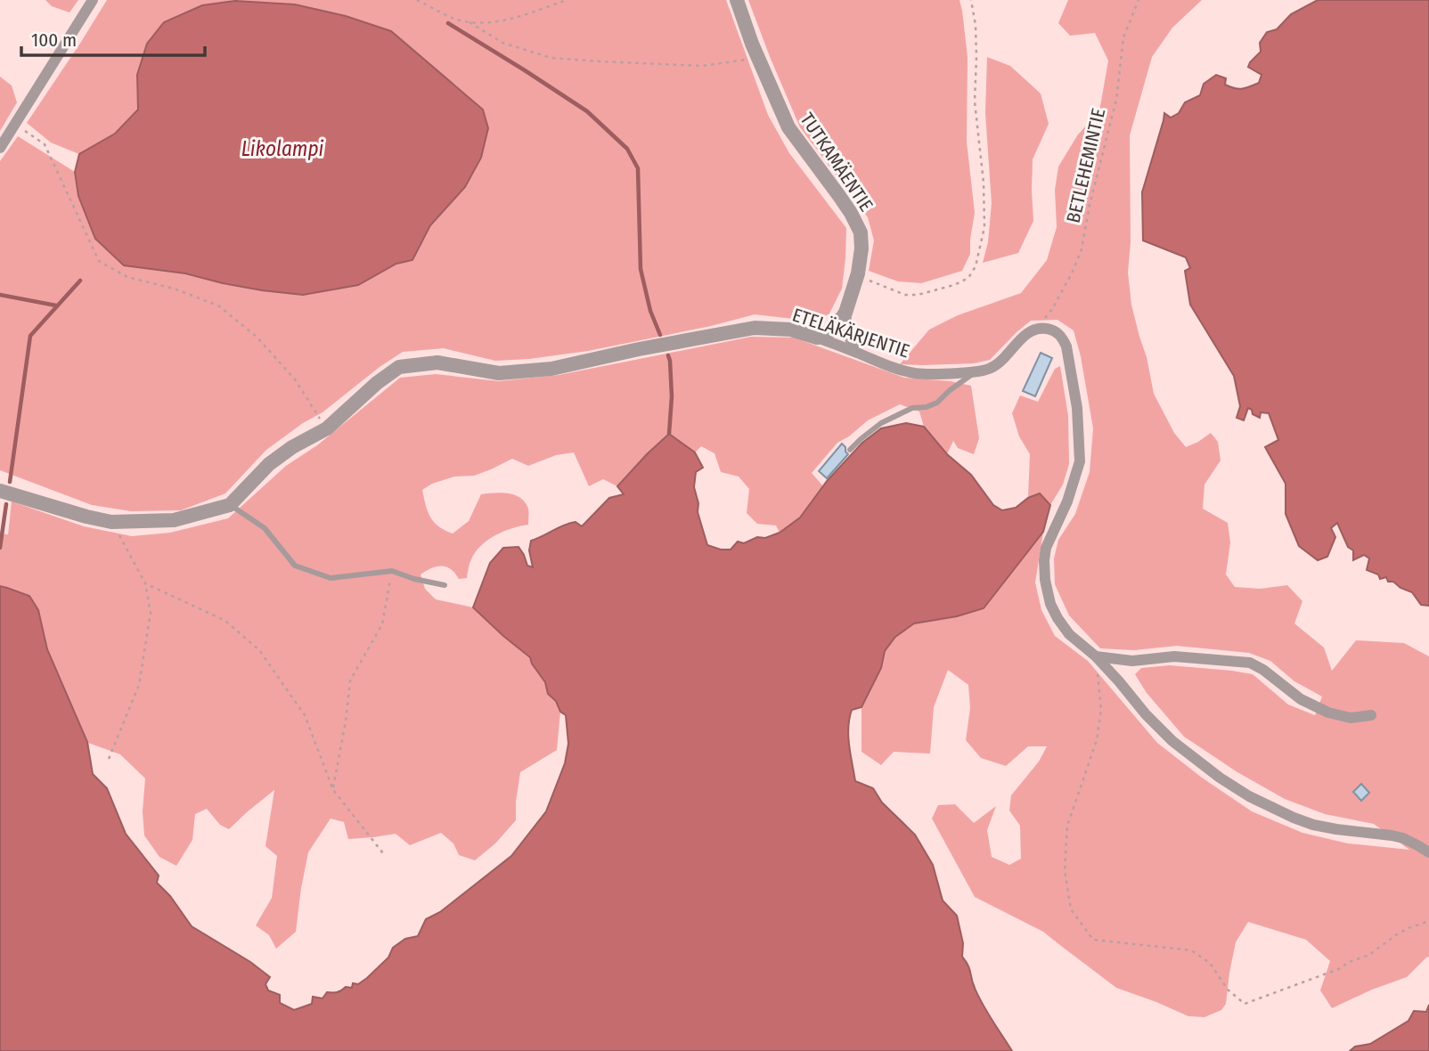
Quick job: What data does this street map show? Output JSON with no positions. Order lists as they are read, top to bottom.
{
  "streets": {
    "street": ["TUTKAMÄENTIE", "ETELÄKÄRJENTIE"],
    "path": ["BETLEHEMINTIE"]
  },
  "crossings": [
    ["TUTKAMÄENTIE", "ETELÄKÄRJENTIE"],
    ["BETLEHEMINTIE", "ETELÄKÄRJENTIE"]
  ],
  "water": ["Likolampi"],
  "scale_bar": "100 m"
}
